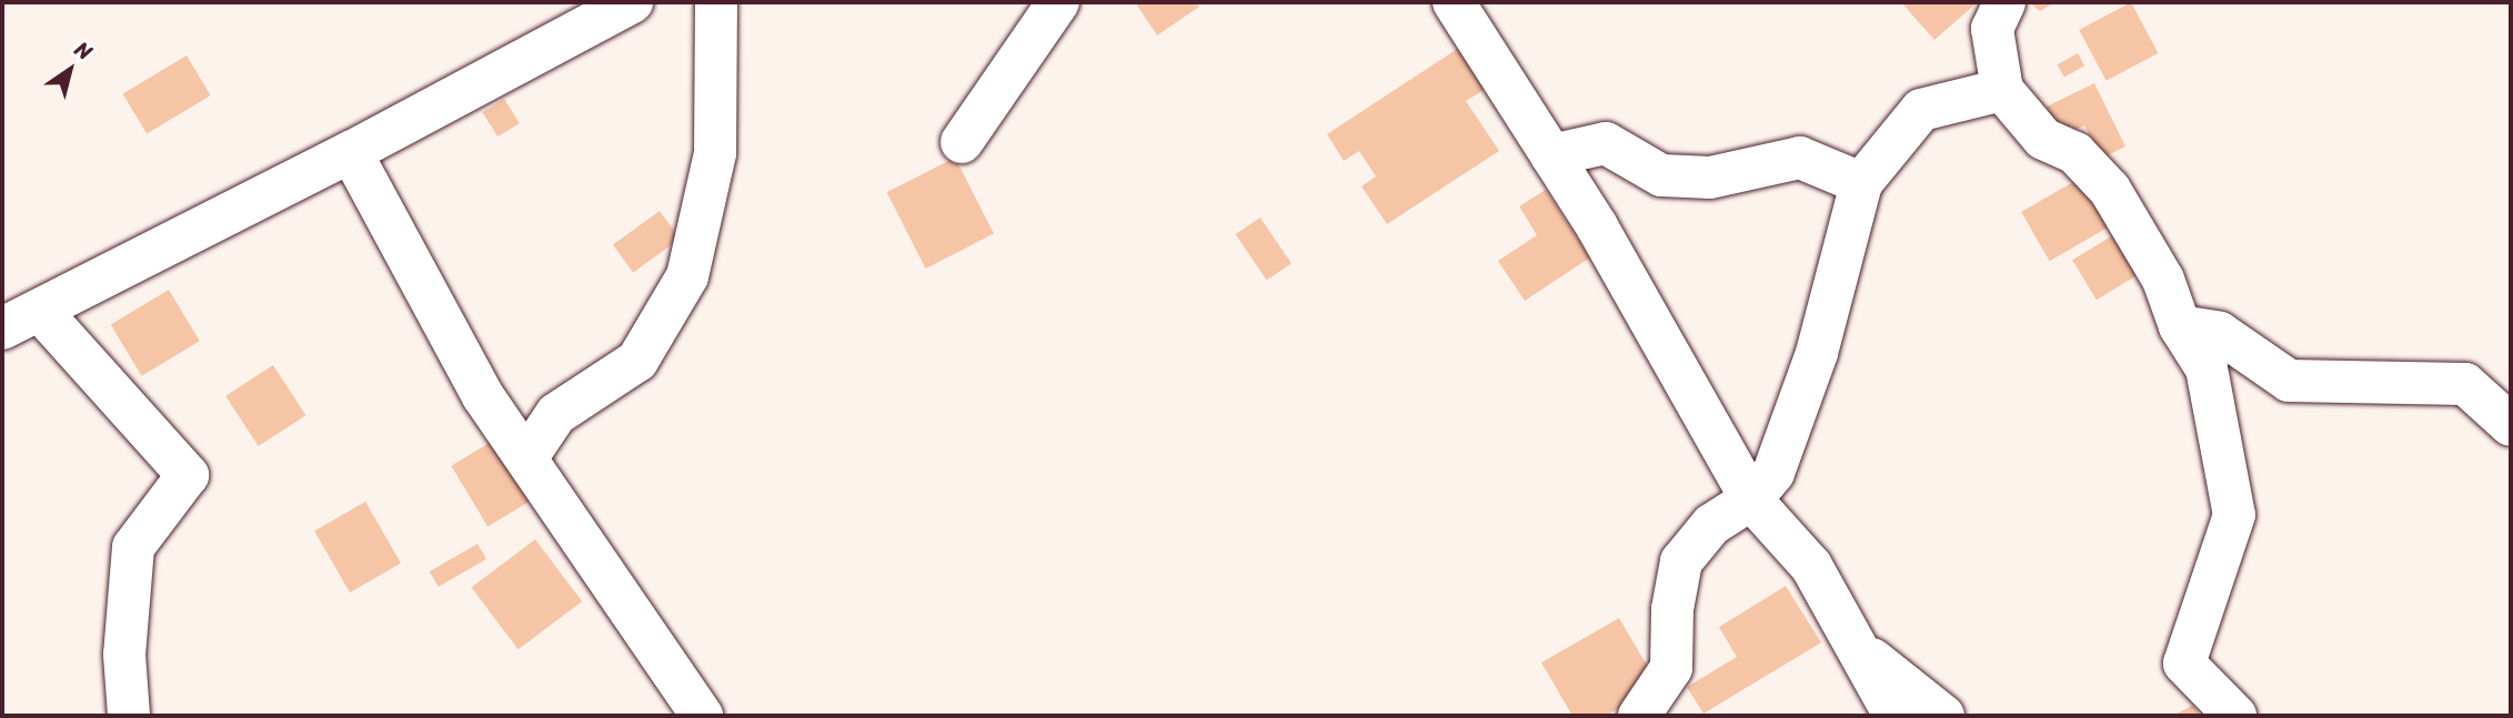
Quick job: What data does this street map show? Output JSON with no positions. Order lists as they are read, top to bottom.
{
  "north": "top right"
}
